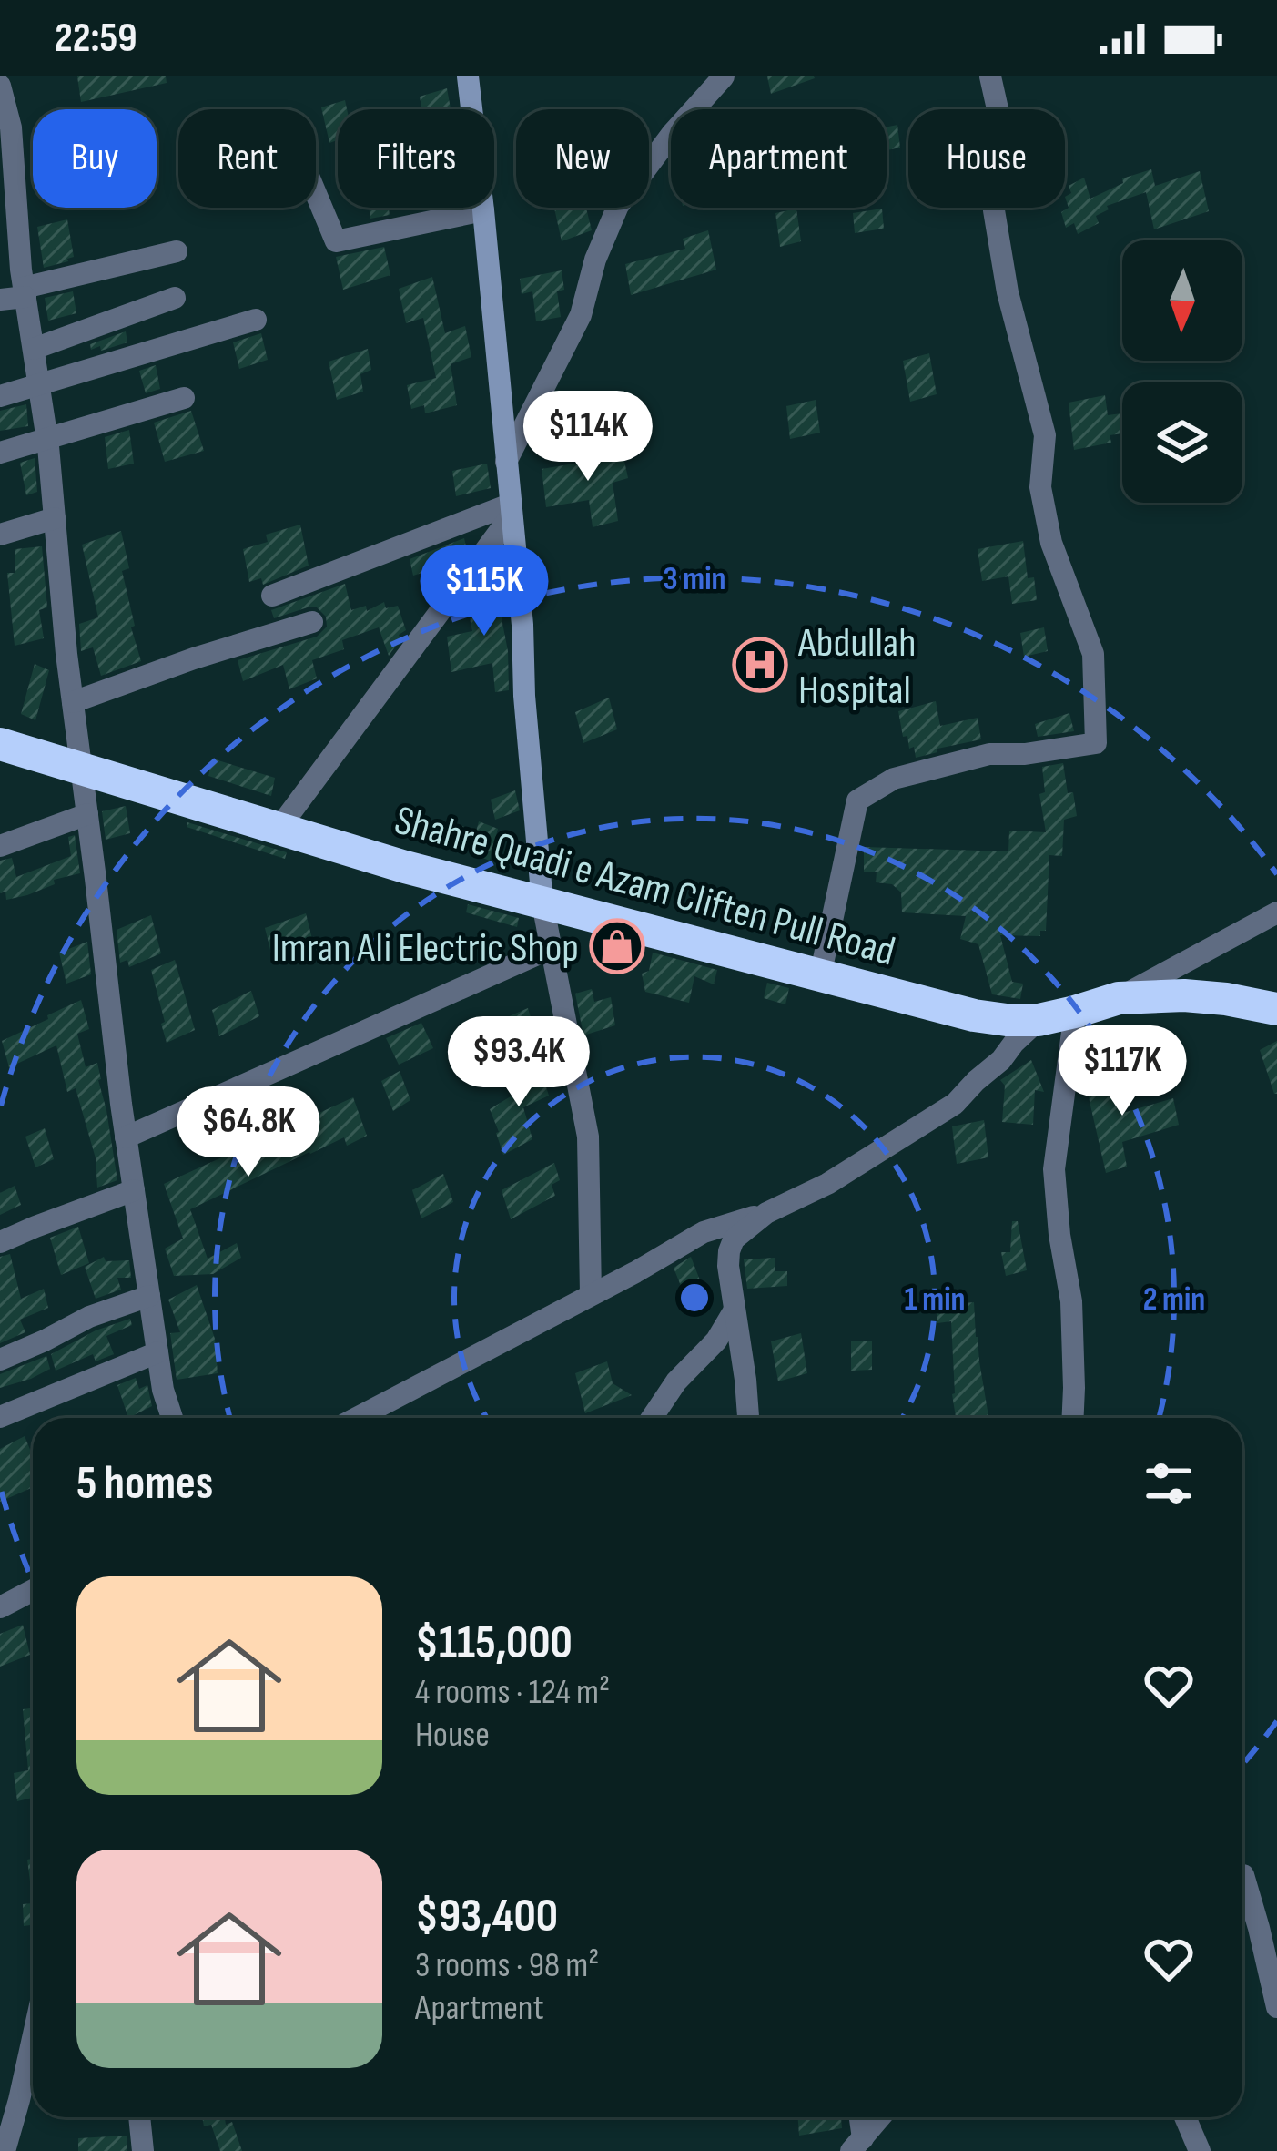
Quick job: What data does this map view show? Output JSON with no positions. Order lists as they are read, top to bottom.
{
  "streets": {
    "highway": ["Shahre Quadi e Azam Cliften Pull Road"]
  },
  "places": {
    "hospital": ["Abdullah Hospital"],
    "shop": ["Imran Ali Electric Shop"]
  },
  "north": "bottom",
  "page": {
    "status": "22:59",
    "chip": [
      "Buy",
      "Rent",
      "Filters",
      "New",
      "Apartment",
      "House"
    ],
    "price": [
      "$114K",
      "$115K",
      "$93.4K",
      "$117K",
      "$64.8K"
    ],
    "heading": "5 homes",
    "list": [
      {
        "name": "$115,000",
        "note": "4 rooms · 124 m² · House"
      },
      {
        "name": "$93,400",
        "note": "3 rooms · 98 m² · Apartment"
      }
    ]
  },
  "rings": ["3 min", "1 min", "2 min"]
}
